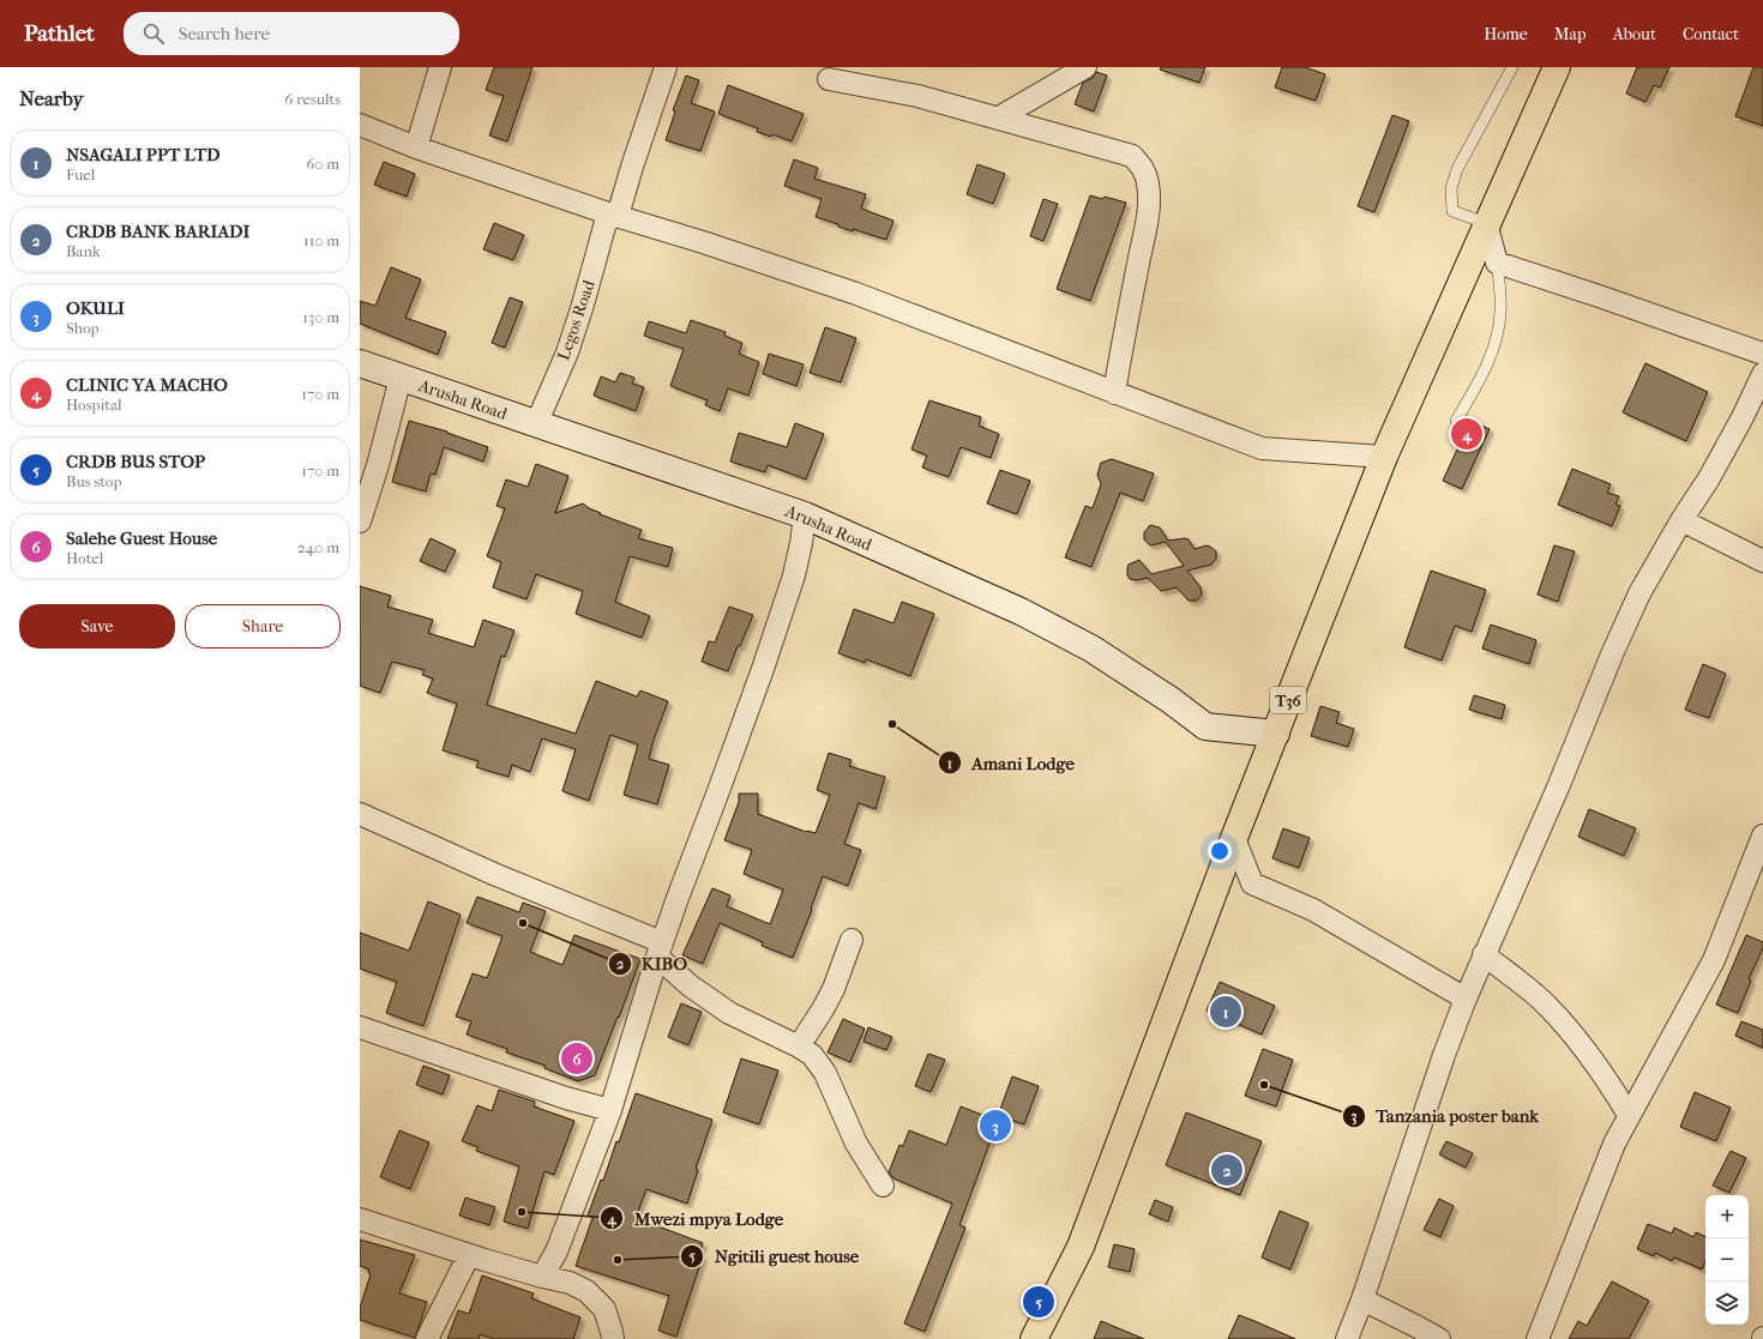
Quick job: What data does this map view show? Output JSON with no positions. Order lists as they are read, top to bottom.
{
  "streets": {
    "highway": ["T36"],
    "main road": ["Arusha Road"],
    "street": ["Legos Road"]
  },
  "crossings": [
    ["Legos Road", "Arusha Road"],
    ["Arusha Road", "T36"]
  ],
  "places": [
    "Amani Lodge",
    "KIBO",
    "Tanzania poster bank",
    "Mwezi mpya Lodge",
    "Ngitili guest house"
  ],
  "page": {
    "header": "Pathlet",
    "search": "Search here",
    "nav": [
      "Home",
      "Map",
      "About",
      "Contact"
    ],
    "heading": ["Nearby", "6 results"],
    "list": [
      {
        "mark": "1",
        "name": "NSAGALI PPT LTD",
        "note": "Fuel",
        "value": "60 m"
      },
      {
        "mark": "2",
        "name": "CRDB BANK BARIADI",
        "note": "Bank",
        "value": "110 m"
      },
      {
        "mark": "3",
        "name": "OKULI",
        "note": "Shop",
        "value": "130 m"
      },
      {
        "mark": "4",
        "name": "CLINIC YA MACHO",
        "note": "Hospital",
        "value": "170 m"
      },
      {
        "mark": "5",
        "name": "CRDB BUS STOP",
        "note": "Bus stop",
        "value": "170 m"
      },
      {
        "mark": "6",
        "name": "Salehe Guest House",
        "note": "Hotel",
        "value": "240 m"
      }
    ],
    "pins": [
      "4",
      "1",
      "6",
      "3",
      "2",
      "5"
    ],
    "buttons": ["Save", "Share"],
    "map_buttons": ["+", "−"]
  }
}
